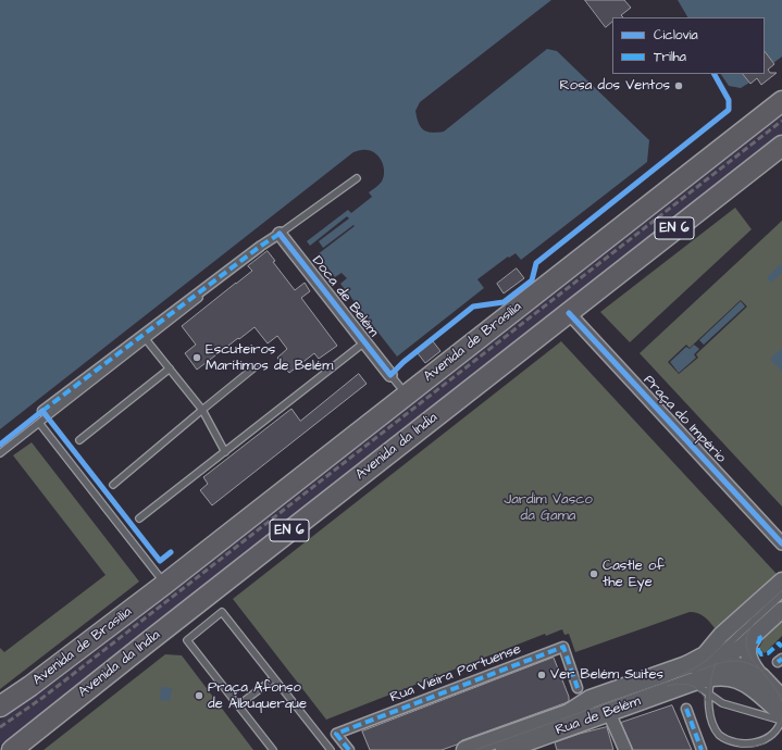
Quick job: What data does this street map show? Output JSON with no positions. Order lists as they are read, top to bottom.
{
  "streets": {
    "main road": [
      "EN 6",
      "Avenida de Brasília",
      "Avenida da Índia",
      "Rua de Belém"
    ],
    "street": ["Doca de Belém", "Praça do Império", "Rua Vieira Portuense"]
  },
  "crossings": [
    ["Doca de Belém", "Avenida de Brasília"],
    ["Praça do Império", "Avenida da Índia"]
  ],
  "parks": ["Jardim Vasco da Gama"],
  "places": [
    "Rosa dos Ventos",
    "Escuteiros Marítimos de Belém",
    "Castle of the Eye",
    "Ver Belém Suites",
    "Praça Afonso de Albuquerque"
  ],
  "legend": ["Ciclovia", "Trilha"]
}
